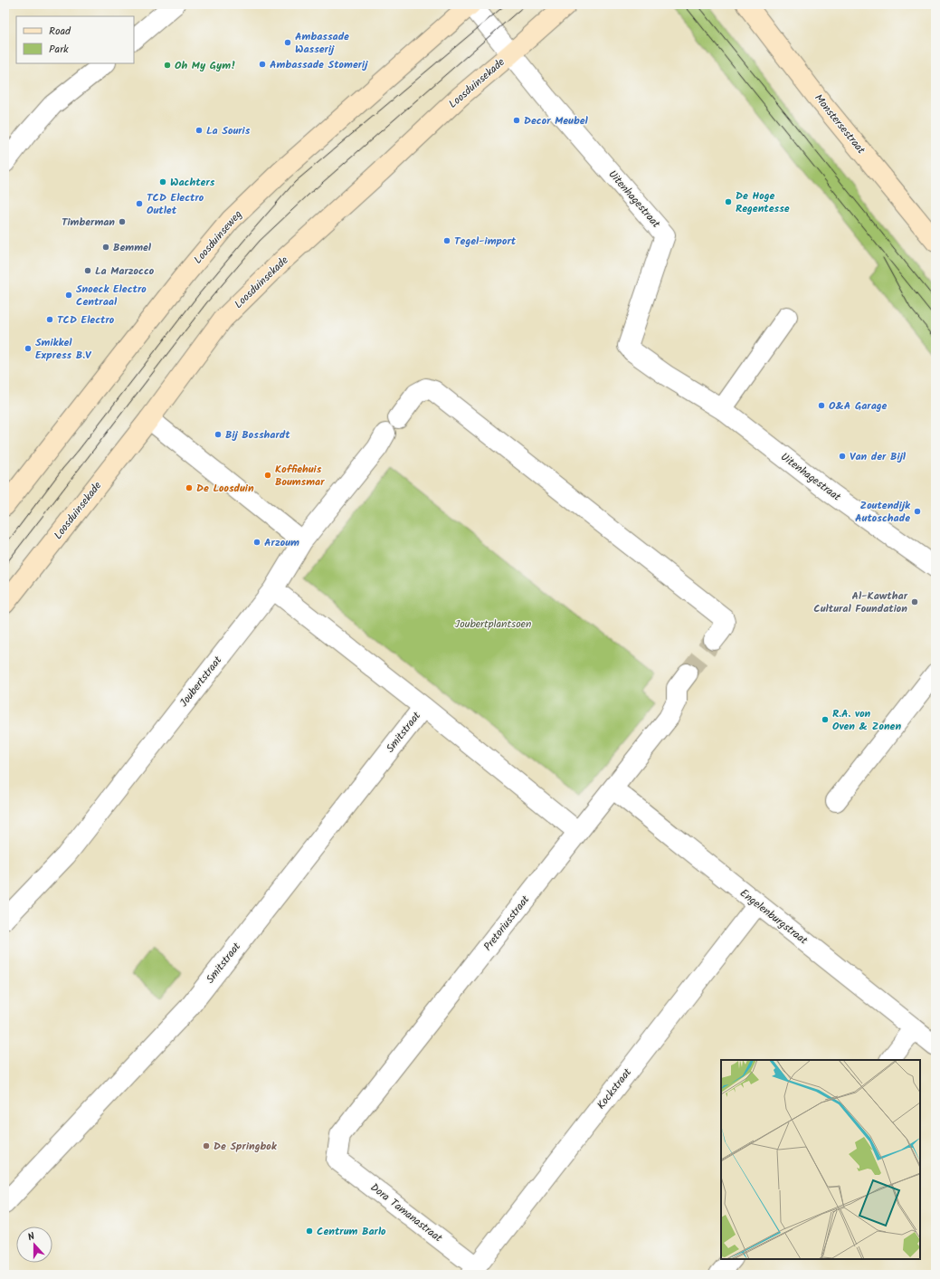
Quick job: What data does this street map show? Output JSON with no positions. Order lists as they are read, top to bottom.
{
  "streets": {
    "main road": ["Loosduinsekade", "Monstersestraat", "Loosduinseweg"],
    "street": [
      "Uitenhagestraat",
      "Joubertstraat",
      "Smitstraat",
      "Engelenburgstraat",
      "Pretoriusstraat",
      "Kockstraat",
      "Dora Tamanastraat"
    ]
  },
  "crossings": [
    ["Loosduinsekade", "Uitenhagestraat"],
    ["Engelenburgstraat", "Pretoriusstraat"],
    ["Engelenburgstraat", "Kockstraat"],
    ["Pretoriusstraat", "Dora Tamanastraat"],
    ["Kockstraat", "Dora Tamanastraat"]
  ],
  "parks": ["Joubertplantsoen"],
  "places": [
    "Ambassade Wasserij",
    "Ambassade Stomerij",
    "Oh My Gym!",
    "Decor Meubel",
    "La Souris",
    "Wachters",
    "De Hoge Regentesse",
    "TCD Electro Outlet",
    "Timberman",
    "Tegel-import",
    "Bemmel",
    "La Marzocco",
    "Snoeck Electro Centraal",
    "TCD Electro",
    "Smikkel Express B.V",
    "O&A Garage",
    "Bij Bosshardt",
    "Van der Bijl",
    "Koffiehuis Boumsmar",
    "De Loosduin",
    "Zoutendijk Autoschade",
    "Arzoum",
    "Al-Kawthar Cultural Foundation",
    "R.A. von Oven & Zonen",
    "De Springbok",
    "Centrum Barlo"
  ],
  "legend": ["Road", "Park"],
  "north": "top"
}
